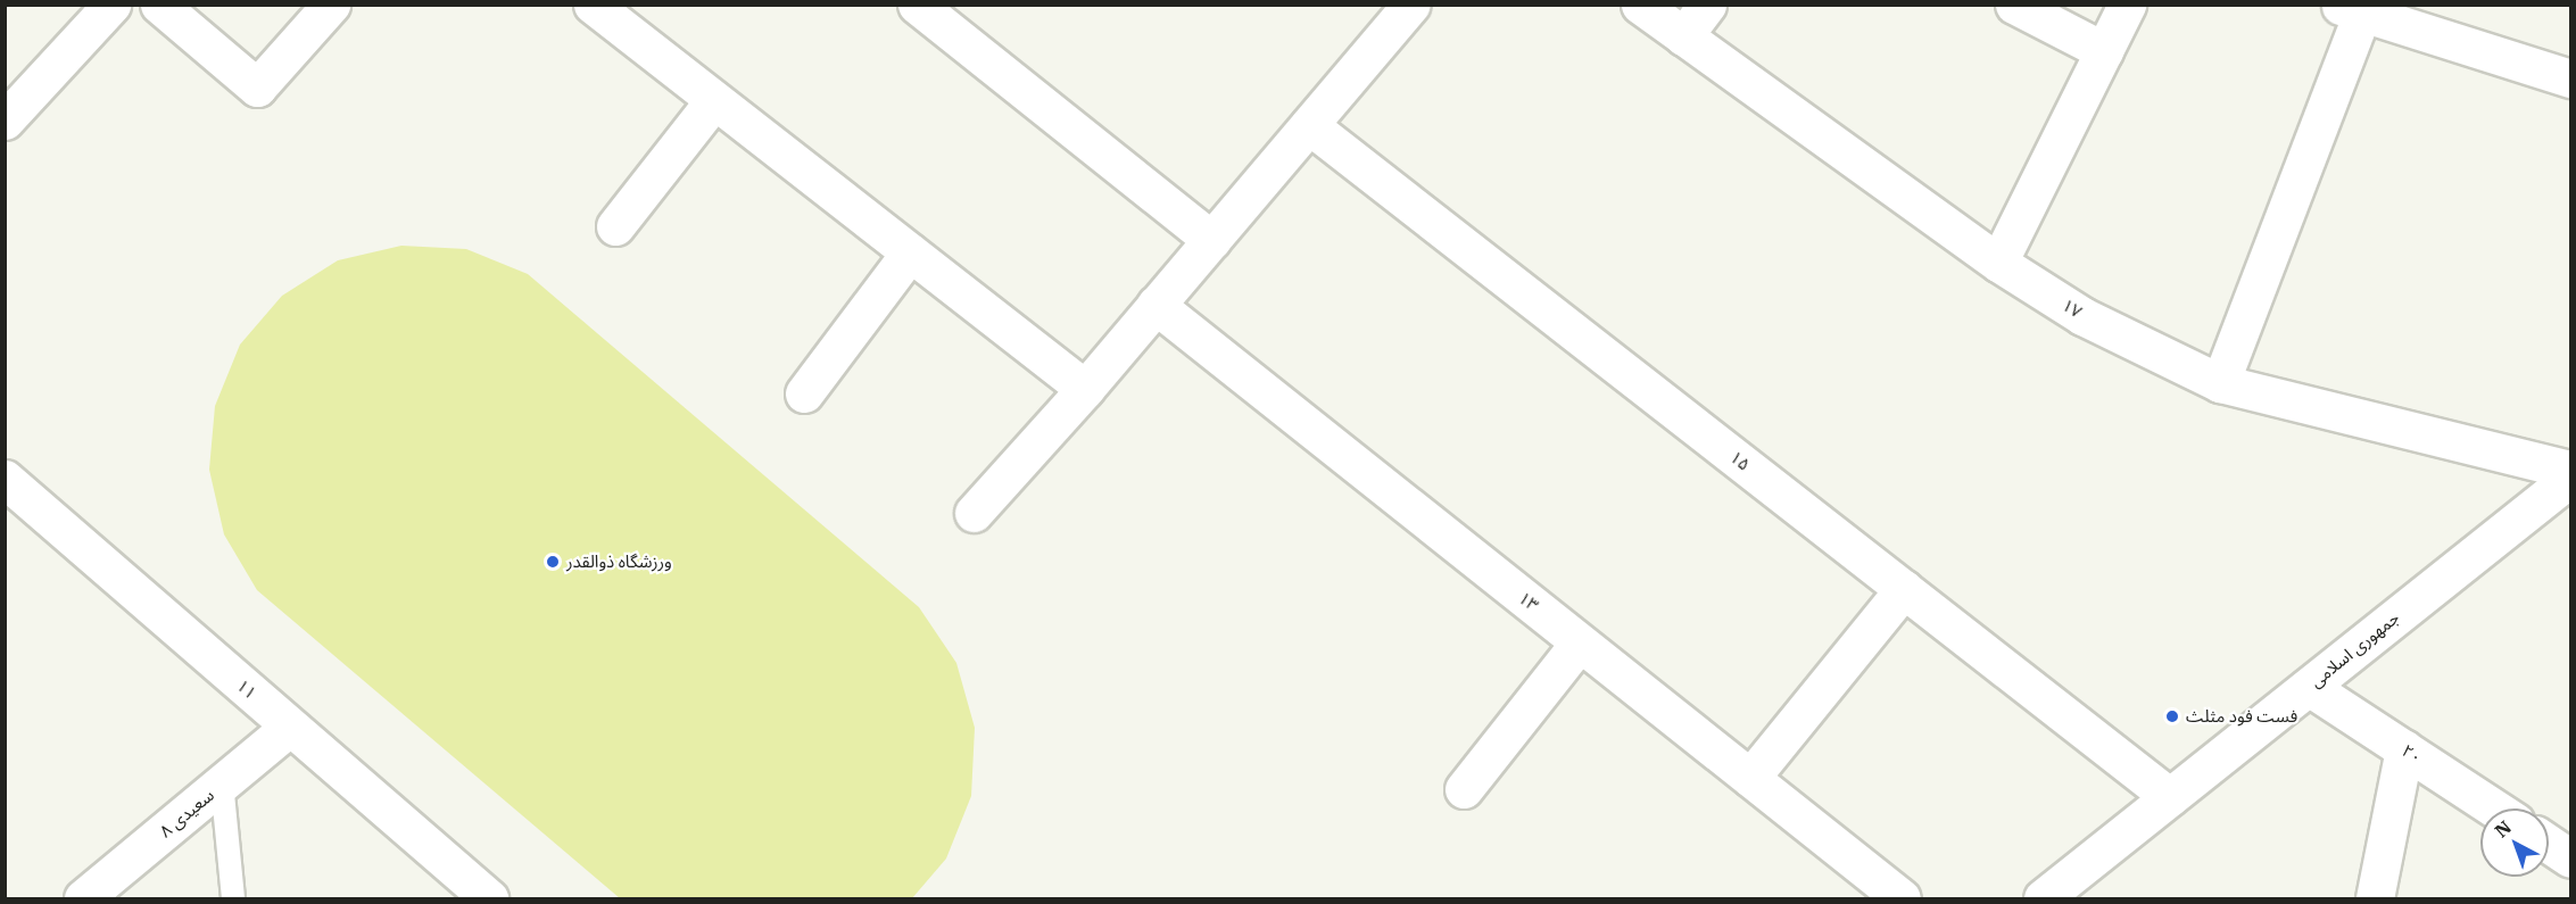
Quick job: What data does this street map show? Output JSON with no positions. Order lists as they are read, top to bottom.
{
  "streets": {
    "street": [
      "۱۷",
      "۱۵",
      "۱۳",
      "جمهوری اسلامی",
      "۱۱",
      "۲۰",
      "سعیدی ۸"
    ]
  },
  "crossings": [
    ["۱۵", "جمهوری اسلامی"],
    ["جمهوری اسلامی", "۲۰"],
    ["۱۱", "سعیدی ۸"]
  ],
  "places": ["ورزشگاه ذوالقدر", "فست فود مثلث"],
  "north": "top left"
}
